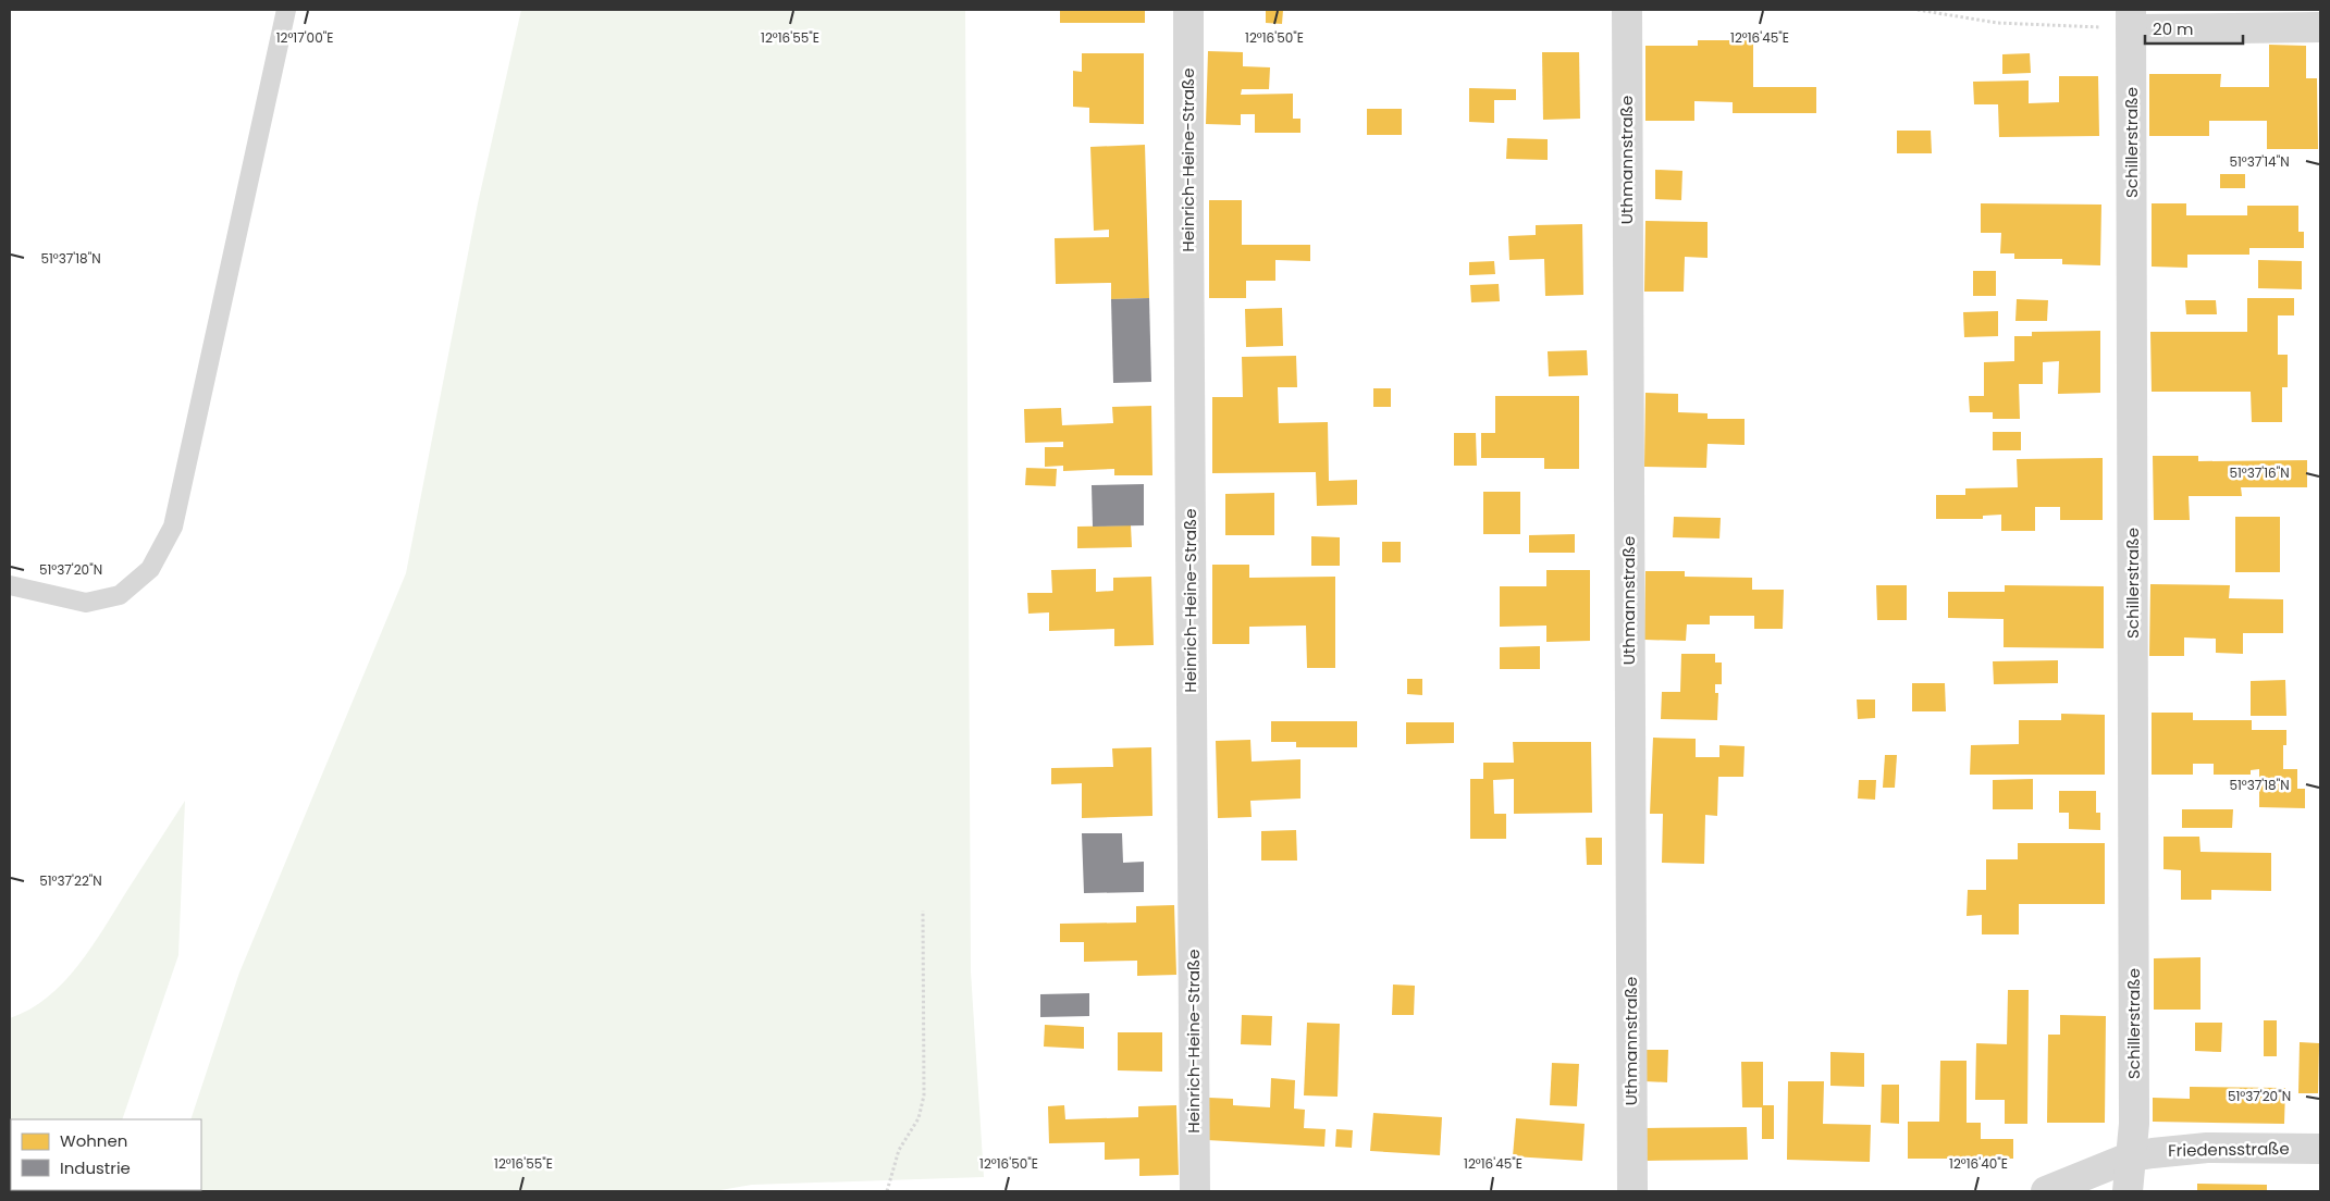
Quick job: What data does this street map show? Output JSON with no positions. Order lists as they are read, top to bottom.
{
  "streets": {
    "street": [
      "Schillerstraße",
      "Heinrich-Heine-Straße",
      "Uthmannstraße",
      "Friedensstraße"
    ]
  },
  "crossings": [
    ["Schillerstraße", "Friedensstraße"]
  ],
  "legend": ["Wohnen", "Industrie"],
  "scale_bar": "20 m",
  "coordinates": [
    "12°17'00\"E",
    "12°16'55\"E",
    "12°16'50\"E",
    "12°16'45\"E",
    "51°37'14\"N",
    "51°37'18\"N",
    "51°37'16\"N",
    "51°37'20\"N",
    "51°37'22\"N",
    "12°16'40\"E"
  ]
}
